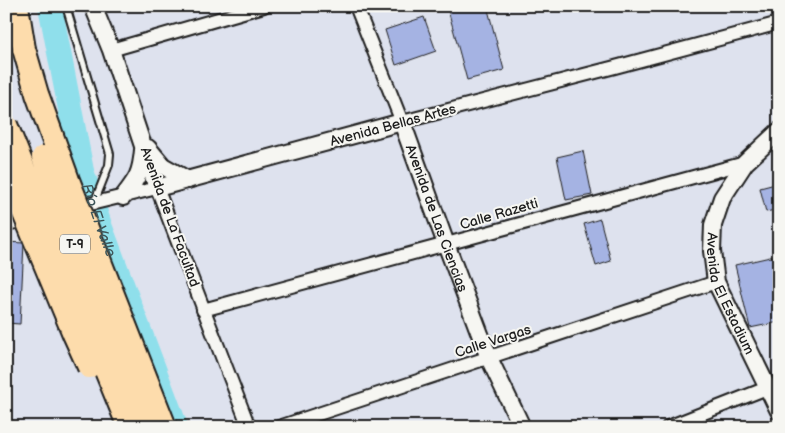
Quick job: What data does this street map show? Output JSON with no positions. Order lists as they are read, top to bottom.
{
  "streets": {
    "highway": ["T-9"],
    "street": [
      "Avenida Bellas Artes",
      "Calle Razetti",
      "Avenida de La Facultad",
      "Avenida de Las Ciencias",
      "Avenida El Estadium",
      "Calle Vargas"
    ]
  },
  "crossings": [
    ["Avenida Bellas Artes", "Avenida de La Facultad"],
    ["Avenida Bellas Artes", "Avenida de Las Ciencias"],
    ["Calle Razetti", "Avenida de La Facultad"],
    ["Calle Razetti", "Avenida de Las Ciencias"],
    ["Calle Razetti", "Avenida El Estadium"],
    ["Avenida de Las Ciencias", "Calle Vargas"],
    ["Avenida El Estadium", "Calle Vargas"]
  ],
  "water": ["Río El Valle"]
}
